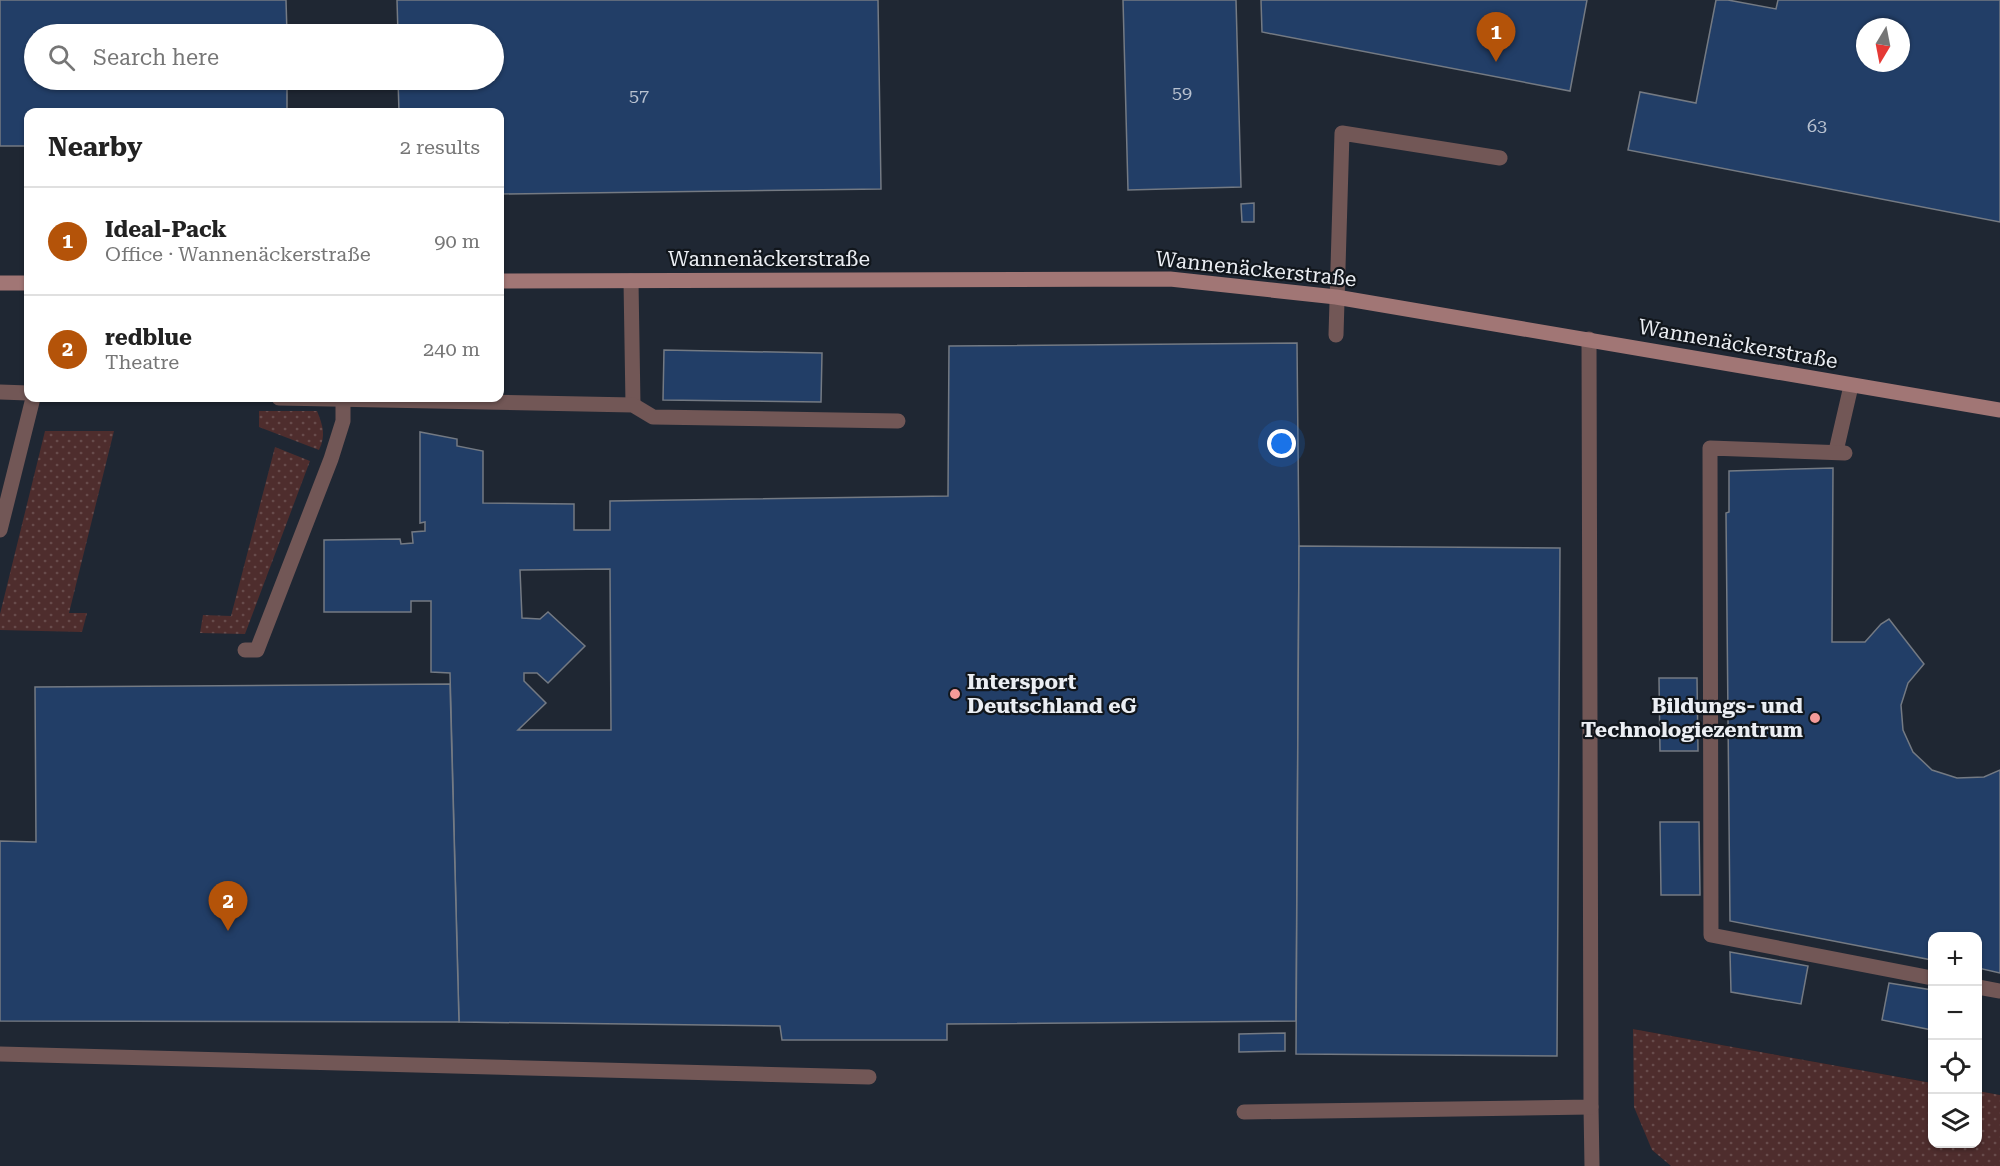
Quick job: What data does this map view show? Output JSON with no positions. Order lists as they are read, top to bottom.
{
  "streets": {
    "street": ["Wannenäckerstraße"]
  },
  "places": ["Intersport Deutschland eG", "Bildungs- und Technologiezentrum"],
  "house_numbers": ["59", "57", "63"],
  "north": "bottom",
  "page": {
    "pins": ["1", "2"],
    "search": "Search here",
    "heading": ["Nearby", "2 results"],
    "list": [
      {
        "mark": "1",
        "name": "Ideal-Pack",
        "note": "Office · Wannenäckerstraße",
        "value": "90 m"
      },
      {
        "mark": "2",
        "name": "redblue",
        "note": "Theatre",
        "value": "240 m"
      }
    ],
    "map_buttons": ["+", "−"]
  }
}
